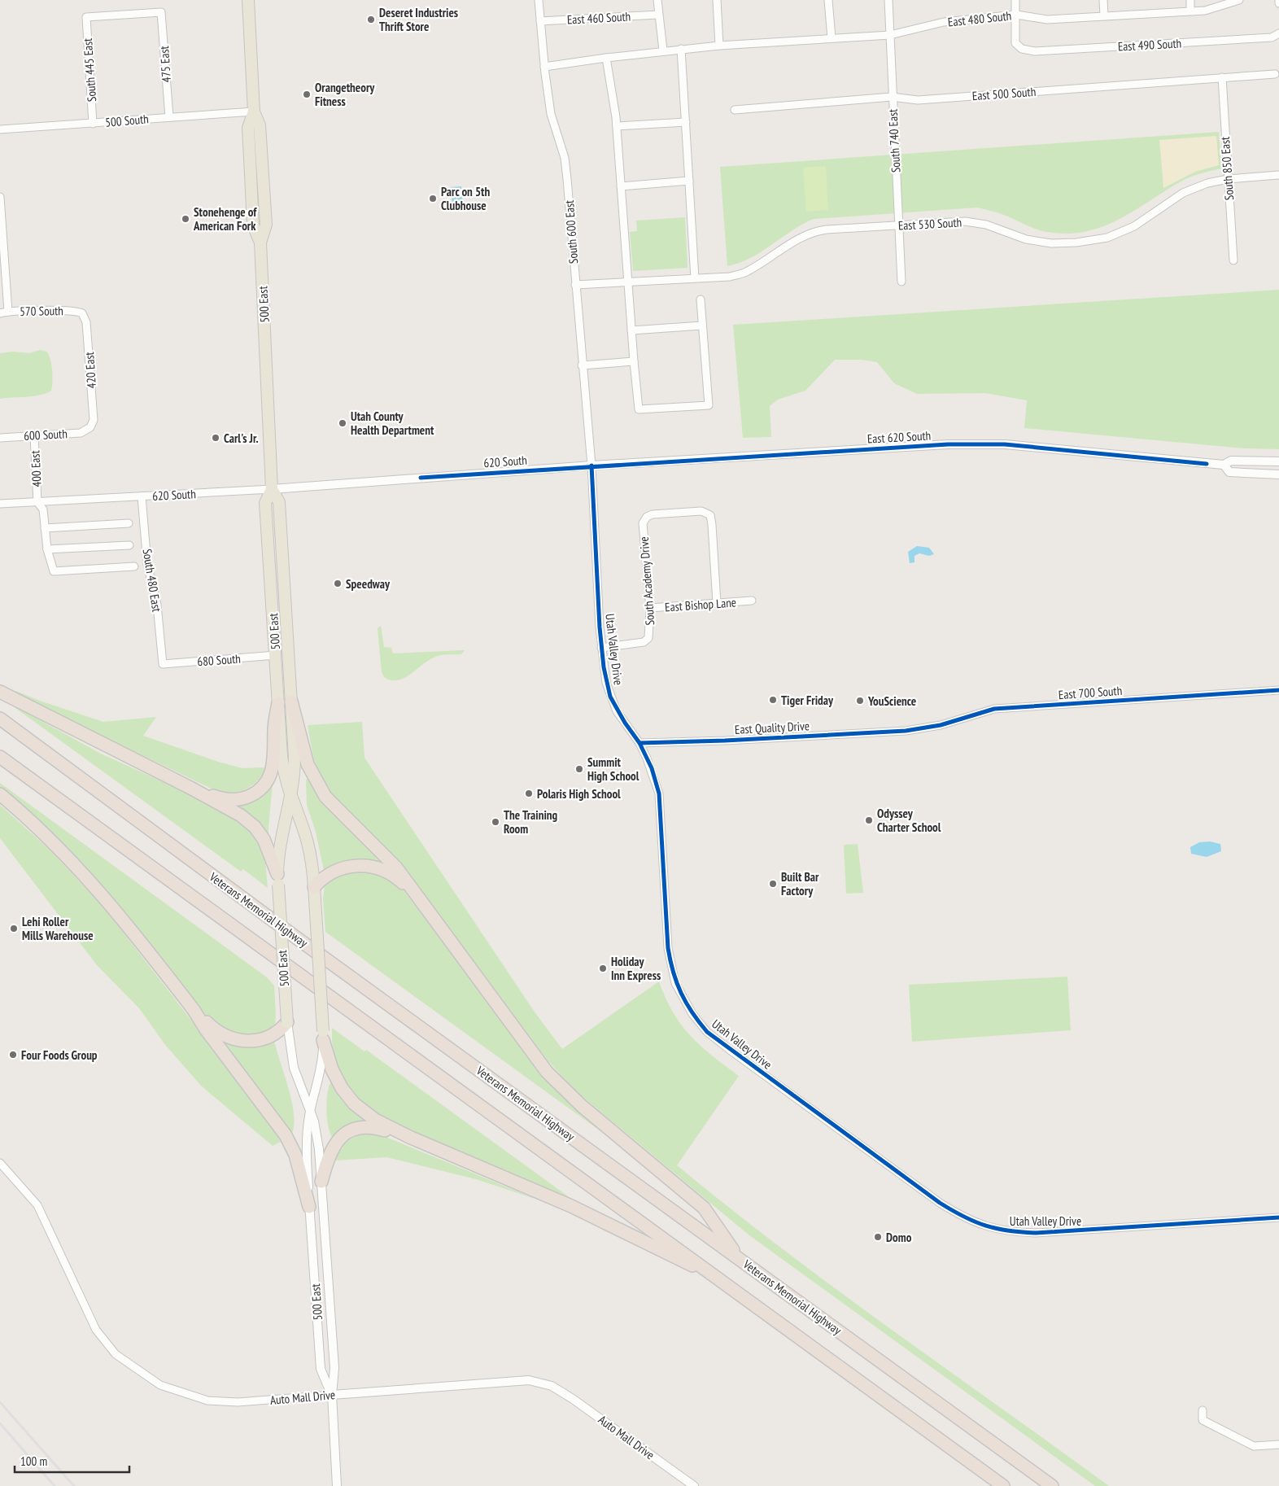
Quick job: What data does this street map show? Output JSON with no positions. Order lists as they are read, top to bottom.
{
  "streets": {
    "highway": ["Veterans Memorial Highway"],
    "main road": ["500 East"],
    "street": [
      "East 460 South",
      "East 480 South",
      "East 490 South",
      "475 East",
      "South 445 East",
      "East 500 South",
      "500 South",
      "South 740 East",
      "South 850 East",
      "East 530 South",
      "South 600 East",
      "570 South",
      "420 East",
      "600 South",
      "East 620 South",
      "620 South",
      "400 East",
      "South 480 East",
      "South Academy Drive",
      "East Bishop Lane",
      "Utah Valley Drive",
      "680 South",
      "East 700 South",
      "East Quality Drive",
      "Auto Mall Drive"
    ]
  },
  "crossings": [
    ["East 460 South", "South 600 East"],
    ["East 480 South", "East 490 South"],
    ["East 480 South", "South 740 East"],
    ["East 480 South", "South 600 East"],
    ["475 East", "South 445 East"],
    ["475 East", "500 South"],
    ["South 445 East", "500 South"],
    ["East 500 South", "South 740 East"],
    ["East 500 South", "South 850 East"],
    ["500 South", "500 East"],
    ["South 740 East", "East 530 South"],
    ["South 850 East", "East 530 South"],
    ["East 530 South", "South 600 East"],
    ["South 600 East", "East 620 South"],
    ["South 600 East", "620 South"],
    ["South 600 East", "Utah Valley Drive"],
    ["500 East", "620 South"],
    ["500 East", "680 South"],
    ["500 East", "Auto Mall Drive"],
    ["570 South", "420 East"],
    ["420 East", "600 South"],
    ["600 South", "400 East"],
    ["East 620 South", "620 South"],
    ["East 620 South", "Utah Valley Drive"],
    ["620 South", "400 East"],
    ["620 South", "South 480 East"],
    ["620 South", "Utah Valley Drive"],
    ["South 480 East", "680 South"],
    ["South Academy Drive", "East Bishop Lane"],
    ["South Academy Drive", "Utah Valley Drive"],
    ["Utah Valley Drive", "East Quality Drive"],
    ["East 700 South", "East Quality Drive"]
  ],
  "places": [
    "Deseret Industries Thrift Store",
    "Orangetheory Fitness",
    "Parc on 5th Clubhouse",
    "Stonehenge of American Fork",
    "Utah County Health Department",
    "Carl's Jr.",
    "Speedway",
    "Tiger Friday",
    "YouScience",
    "Summit High School",
    "Polaris High School",
    "Odyssey Charter School",
    "The Training Room",
    "Built Bar Factory",
    "Lehi Roller Mills Warehouse",
    "Holiday Inn Express",
    "Four Foods Group",
    "Domo"
  ],
  "scale_bar": "100 m"
}
